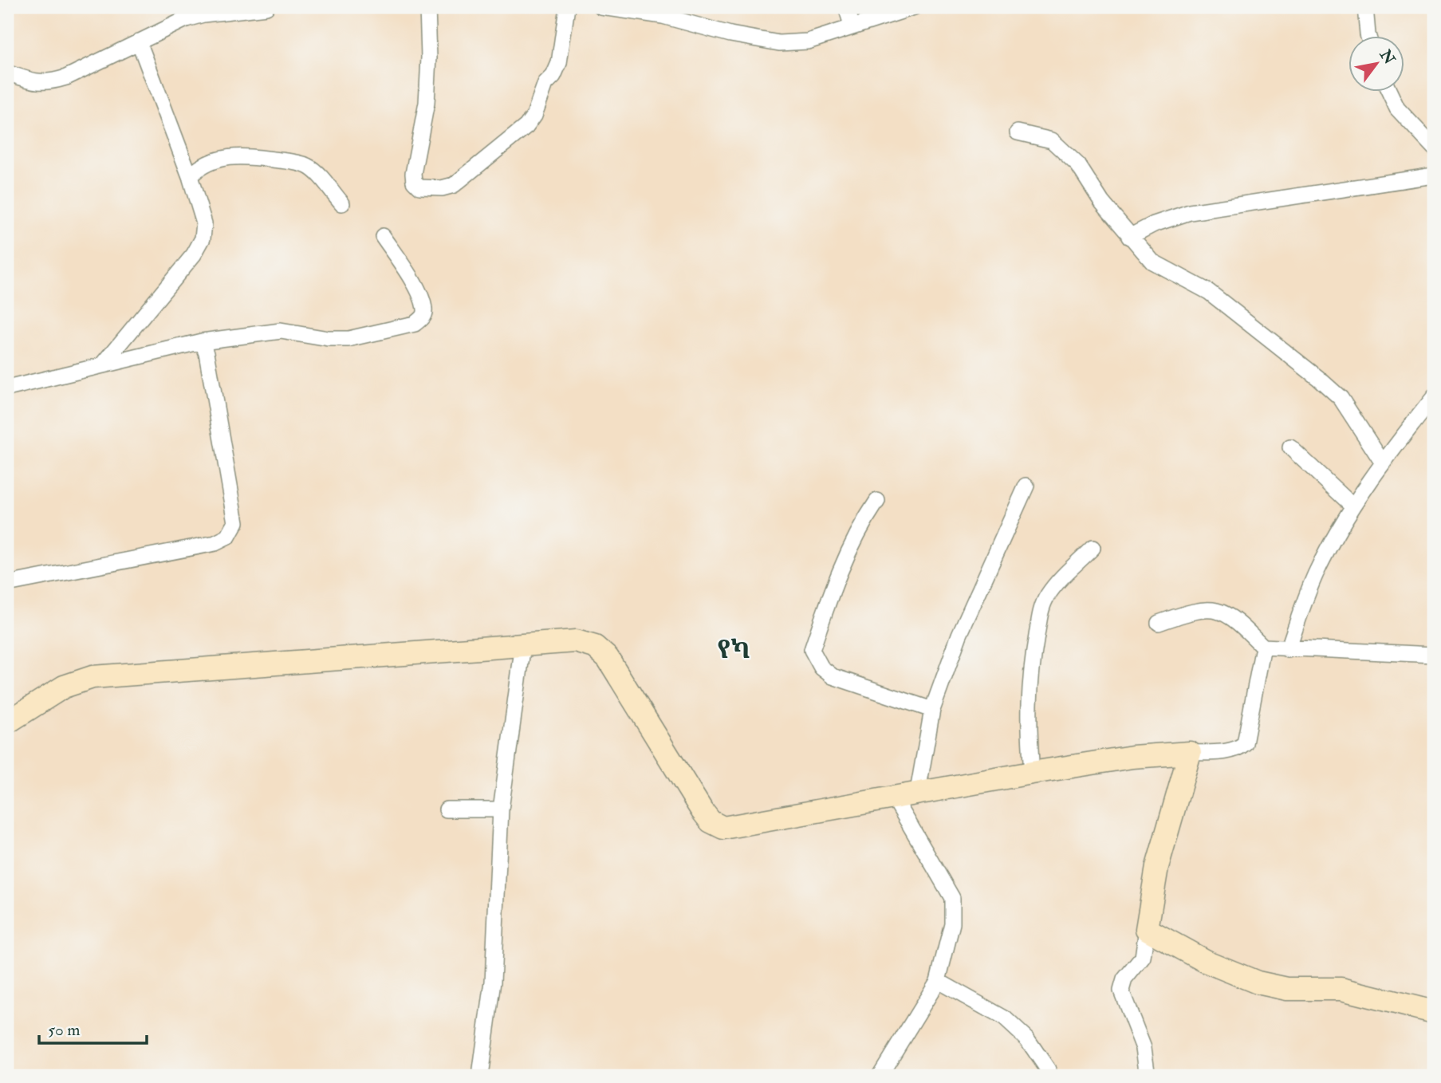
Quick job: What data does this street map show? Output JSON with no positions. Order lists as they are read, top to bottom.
{
  "districts": ["የካ"],
  "scale_bar": "50 m",
  "north": "top right"
}
